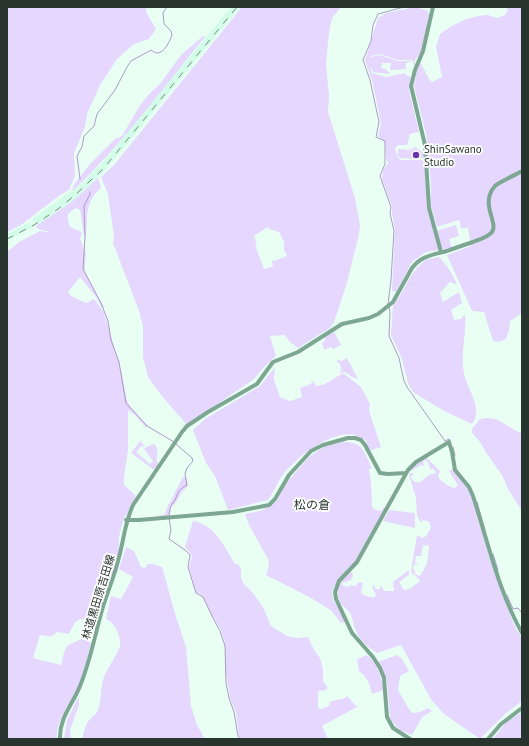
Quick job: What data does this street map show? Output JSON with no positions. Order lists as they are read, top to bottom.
{
  "streets": {
    "street": ["林道黒田原吉田線"]
  },
  "districts": ["松の倉"],
  "places": ["ShinSawano Studio"]
}
